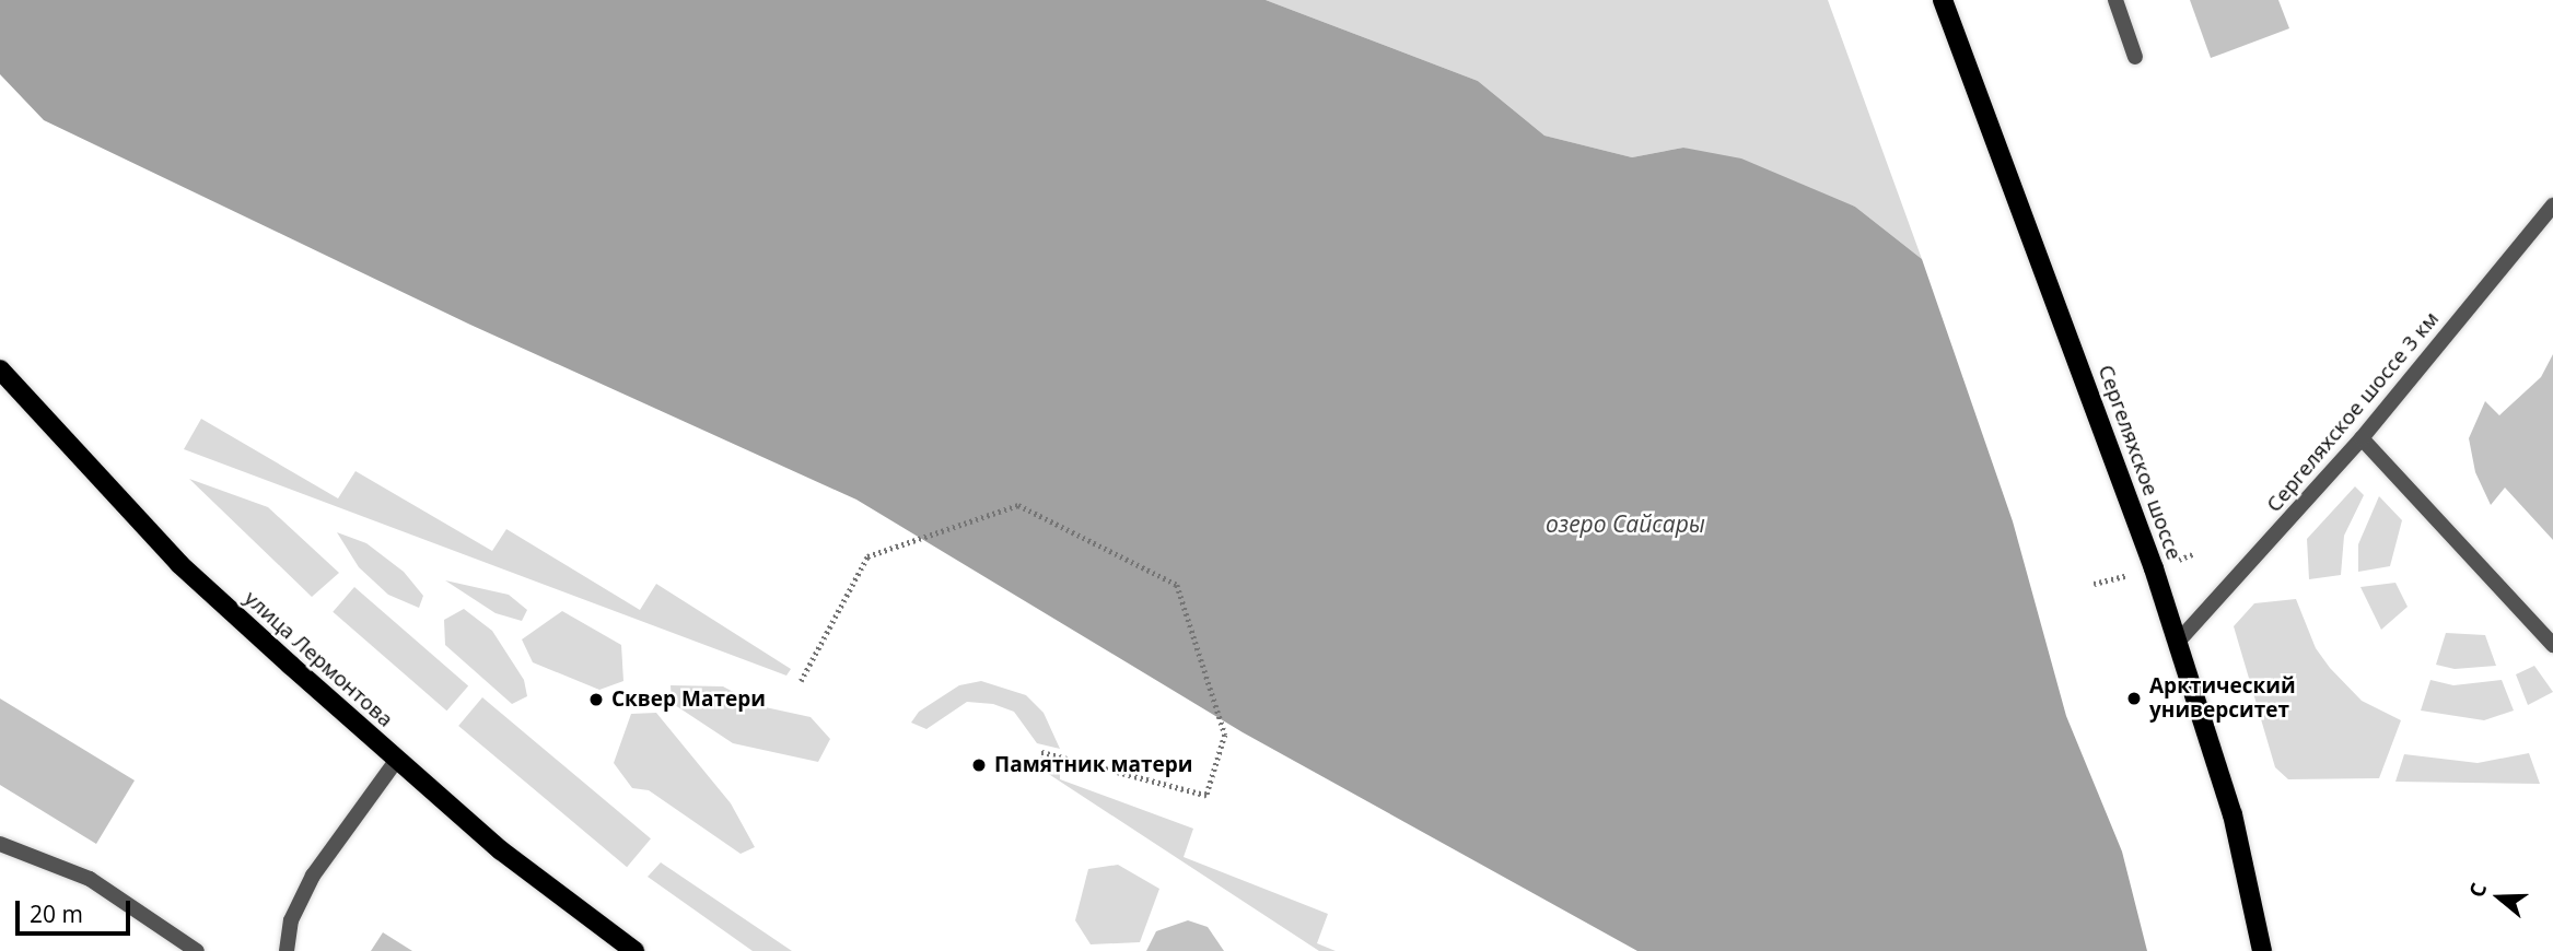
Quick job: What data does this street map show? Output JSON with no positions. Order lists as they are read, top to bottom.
{
  "streets": {
    "main road": ["Сергеляхское шоссе", "улица Лермонтова"],
    "street": ["Сергеляхское шоссе 3 км"]
  },
  "crossings": [
    ["Сергеляхское шоссе 3 км", "Сергеляхское шоссе"]
  ],
  "water": ["озеро Сайсары"],
  "places": ["Арктический университет", "Сквер Матери", "Памятник матери"],
  "scale_bar": "20 m",
  "north": "left"
}
